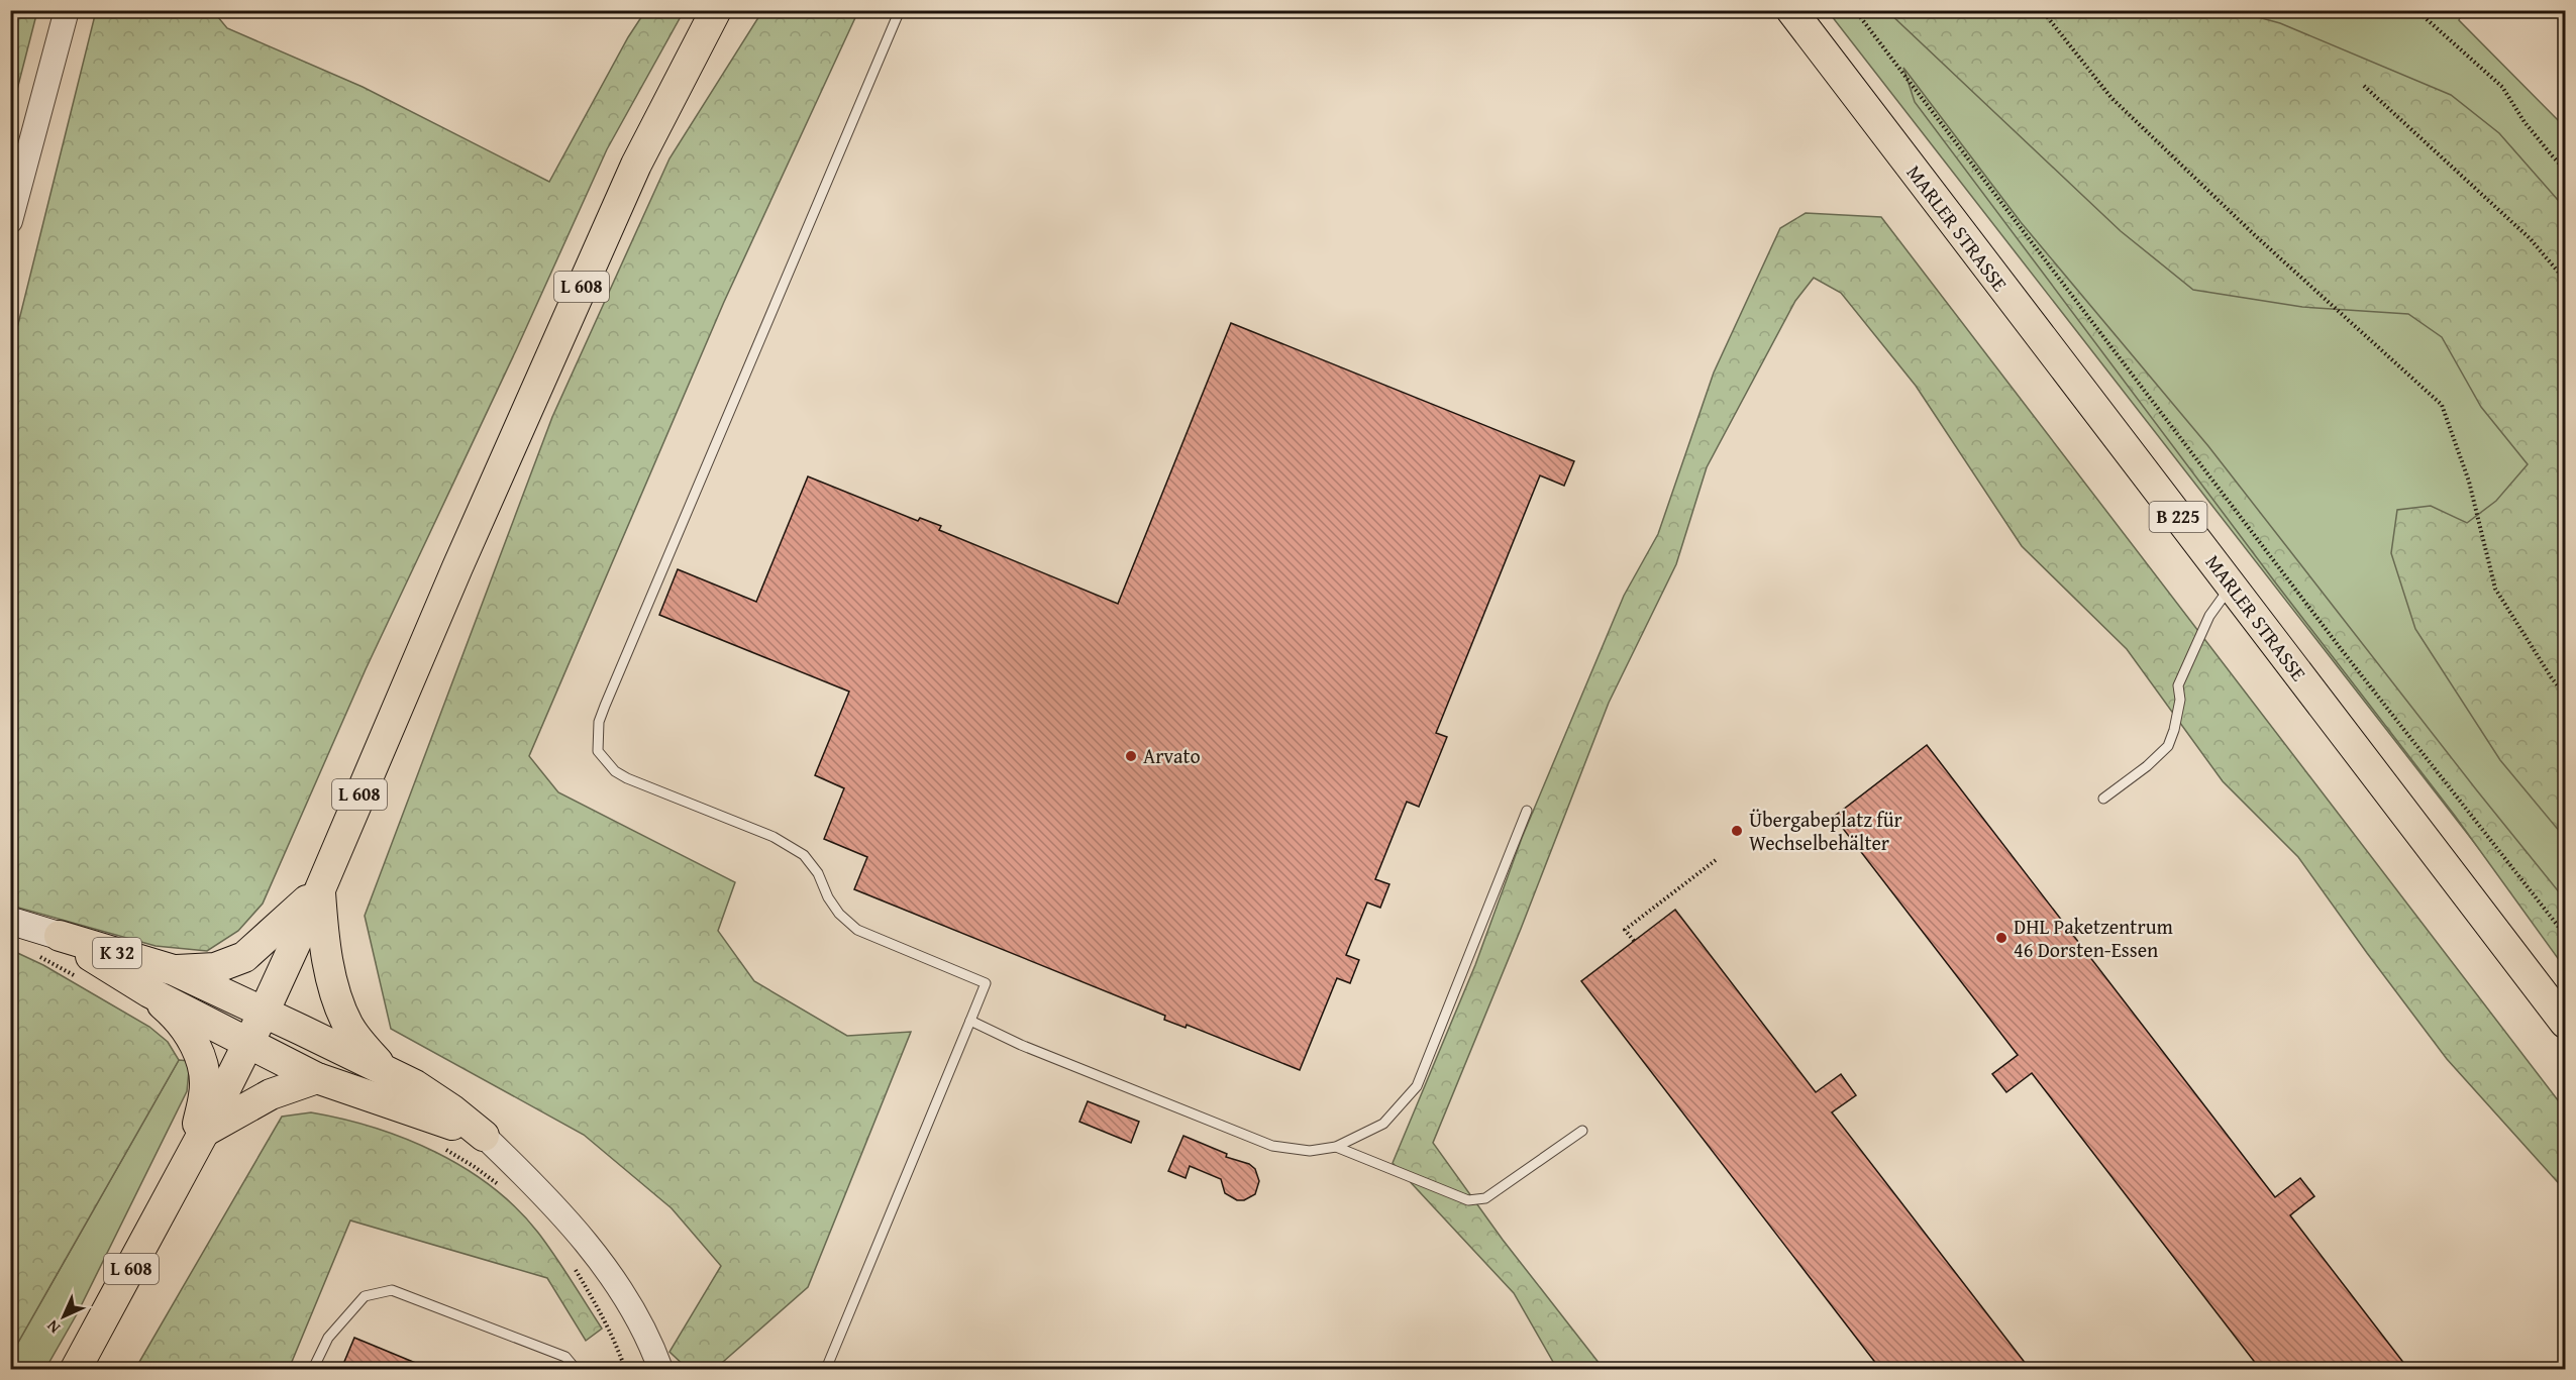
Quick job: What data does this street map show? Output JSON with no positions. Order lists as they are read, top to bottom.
{
  "streets": {
    "main road": [
      "MARLER STRASSE",
      "L 608",
      "B 225",
      "K 32"
    ]
  },
  "crossings": [
    ["L 608", "K 32"]
  ],
  "places": ["Arvato", "Übergabeplatz für Wechselbehälter", "DHL Paketzentrum 46 Dorsten-Essen"],
  "north": "bottom left"
}
